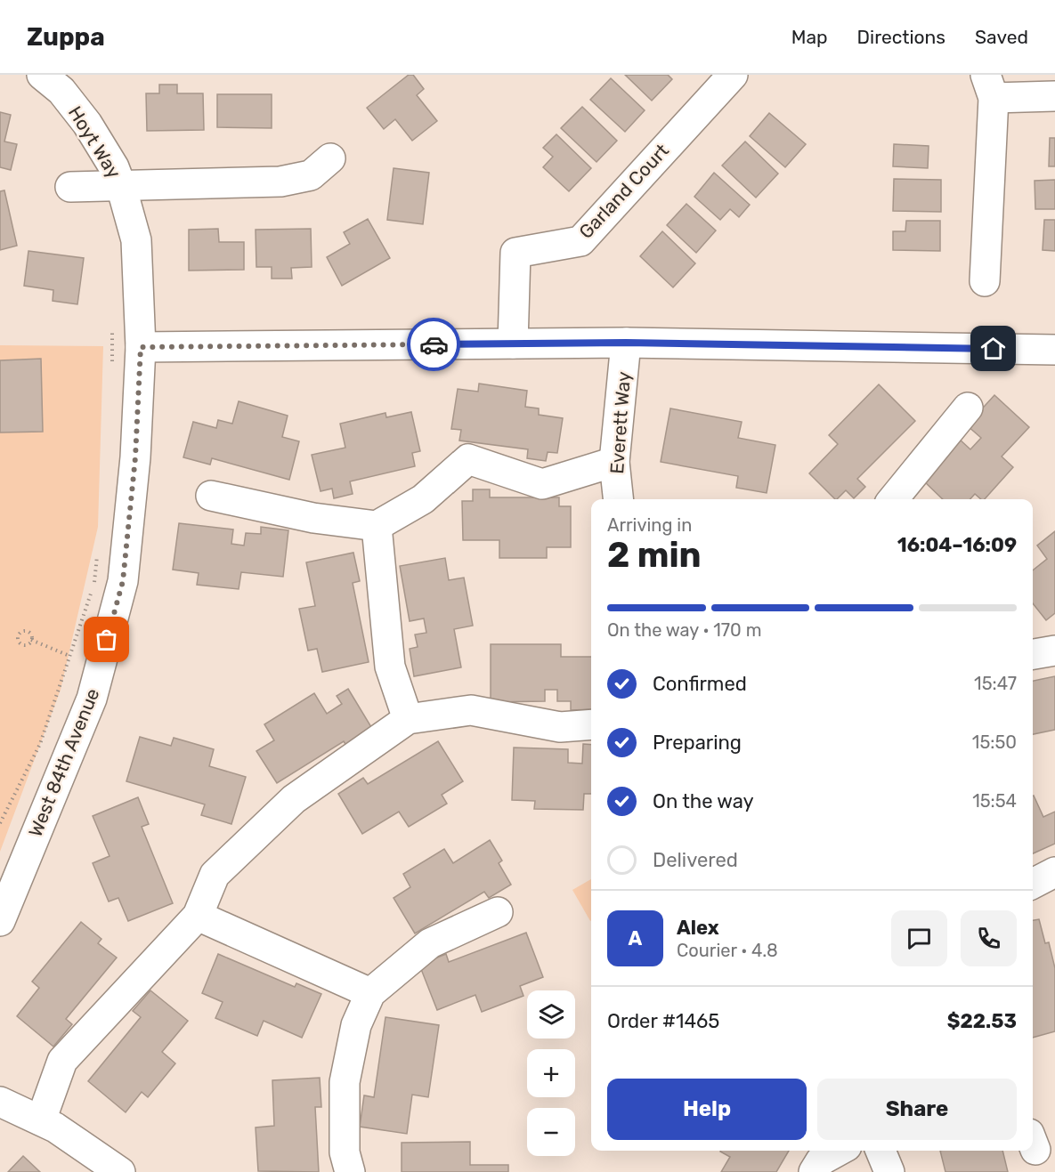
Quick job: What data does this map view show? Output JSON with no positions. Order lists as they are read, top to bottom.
{
  "streets": {
    "street": [
      "Hoyt Way",
      "Garland Court",
      "Everett Way",
      "West 84th Avenue"
    ]
  },
  "crossings": [
    ["Hoyt Way", "West 84th Avenue"]
  ],
  "page": {
    "header": "Zuppa",
    "nav": ["Map", "Directions", "Saved"],
    "heading": ["2 min", "Arriving in", "16:04–16:09"],
    "panel": [
      "Alex",
      "Courier · 4.8",
      "Order #1465",
      "$22.53"
    ],
    "bar": "On the way · 170 m",
    "list": [
      ["Confirmed", "15:47"],
      ["Preparing", "15:50"],
      ["On the way", "15:54"],
      "Delivered"
    ],
    "round": "A",
    "map_buttons": ["+", "−"],
    "buttons": ["Help", "Share"]
  }
}
